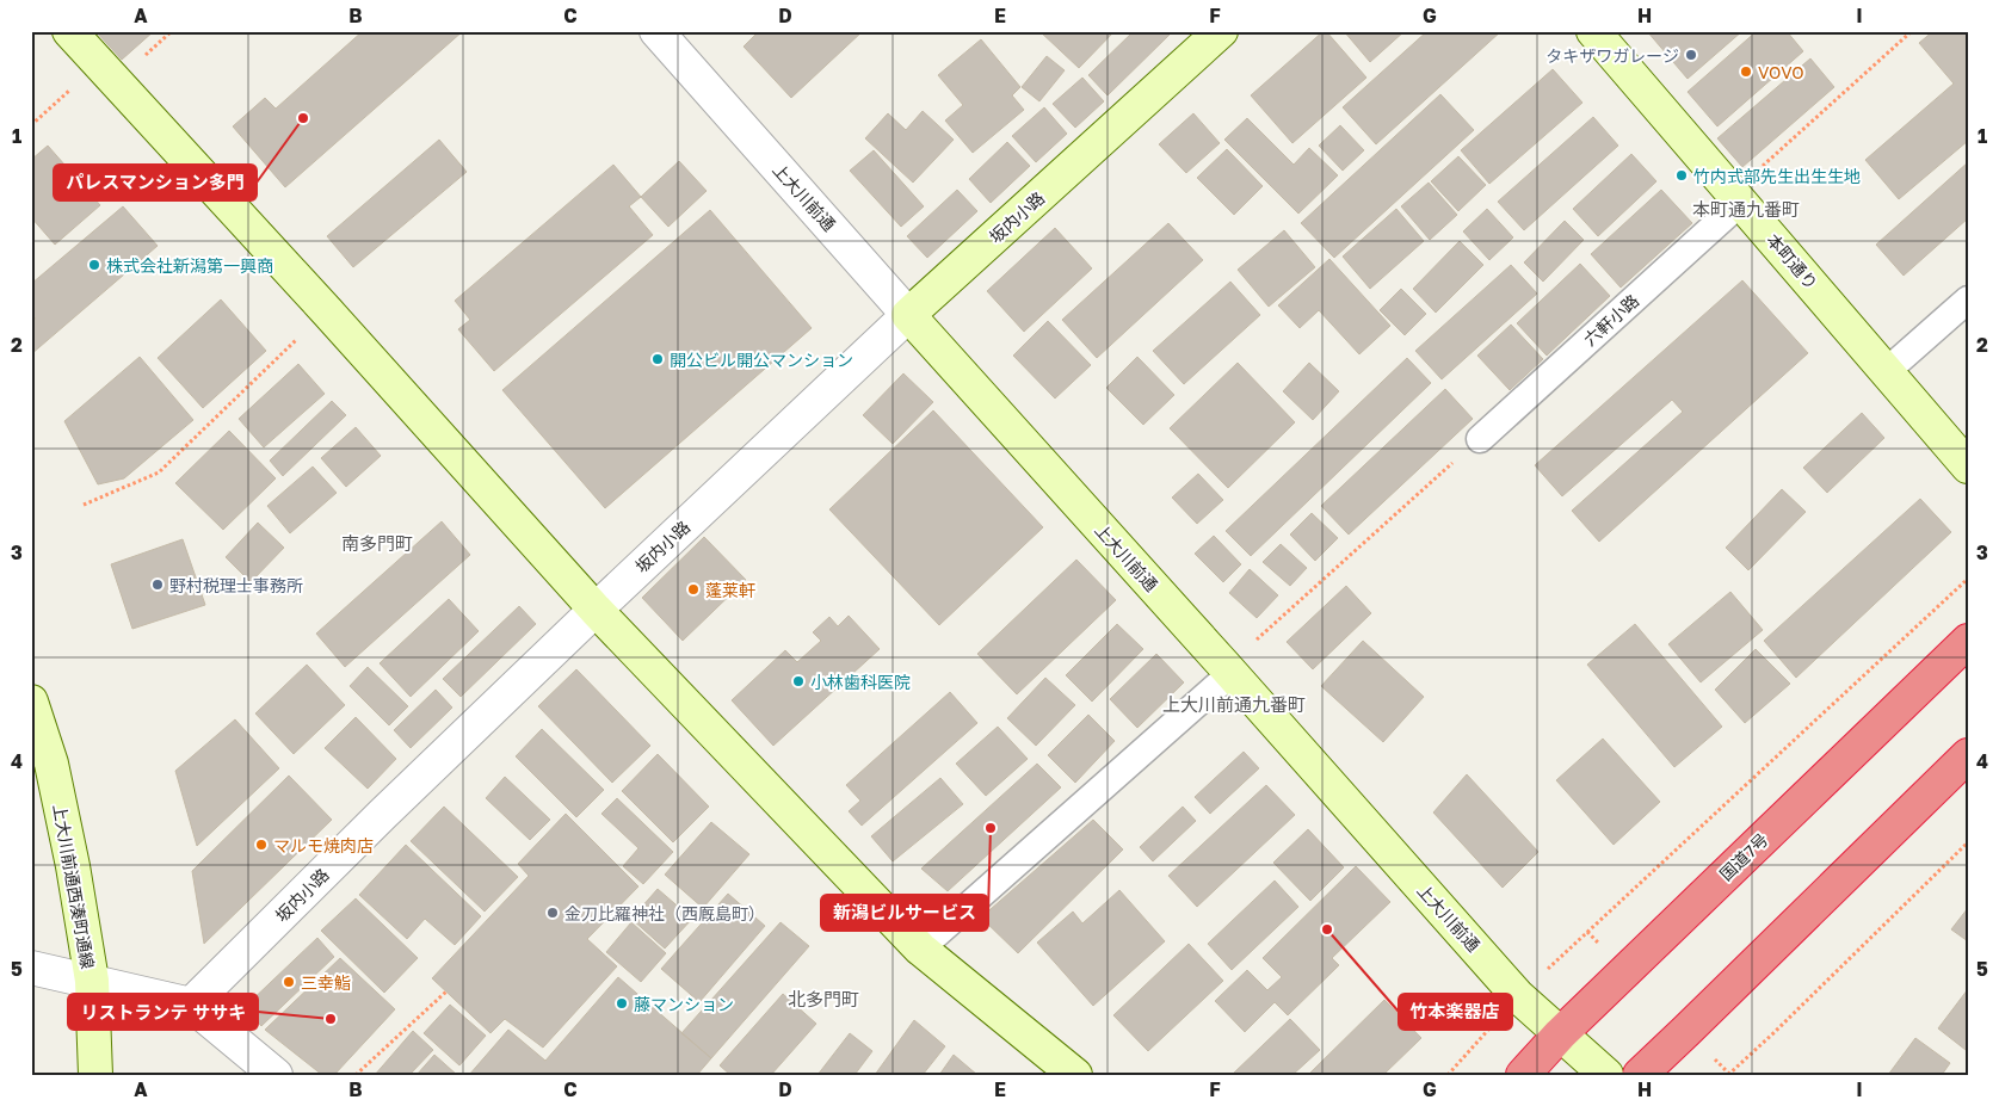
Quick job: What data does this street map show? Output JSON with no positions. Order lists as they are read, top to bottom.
{
  "streets": {
    "highway": ["国道7号"],
    "street": [
      "上大川前通",
      "坂内小路",
      "本町通り",
      "上大川前通西湊町通線"
    ],
    "lane": ["六軒小路"]
  },
  "crossings": [
    ["上大川前通", "坂内小路"],
    ["上大川前通", "国道7号"],
    ["本町通り", "六軒小路"]
  ],
  "districts": [
    "本町通九番町",
    "南多門町",
    "上大川前通九番町",
    "北多門町"
  ],
  "places": [
    "タキザワガレージ",
    "VOVO",
    "パレスマンション多門",
    "竹内式部先生出生生地",
    "株式会社新潟第一興商",
    "開公ビル開公マンション",
    "野村税理士事務所",
    "蓬莱軒",
    "小林歯科医院",
    "新潟ビルサービス",
    "マルモ焼肉店",
    "金刀比羅神社（西厩島町）",
    "竹本楽器店",
    "三幸鮨",
    "藤マンション",
    "リストランテ ササキ"
  ],
  "grid": {
    "columns": [
      "A",
      "B",
      "C",
      "D",
      "E",
      "F",
      "G",
      "H",
      "I"
    ],
    "rows": [
      "1",
      "2",
      "3",
      "4",
      "5"
    ]
  }
}
